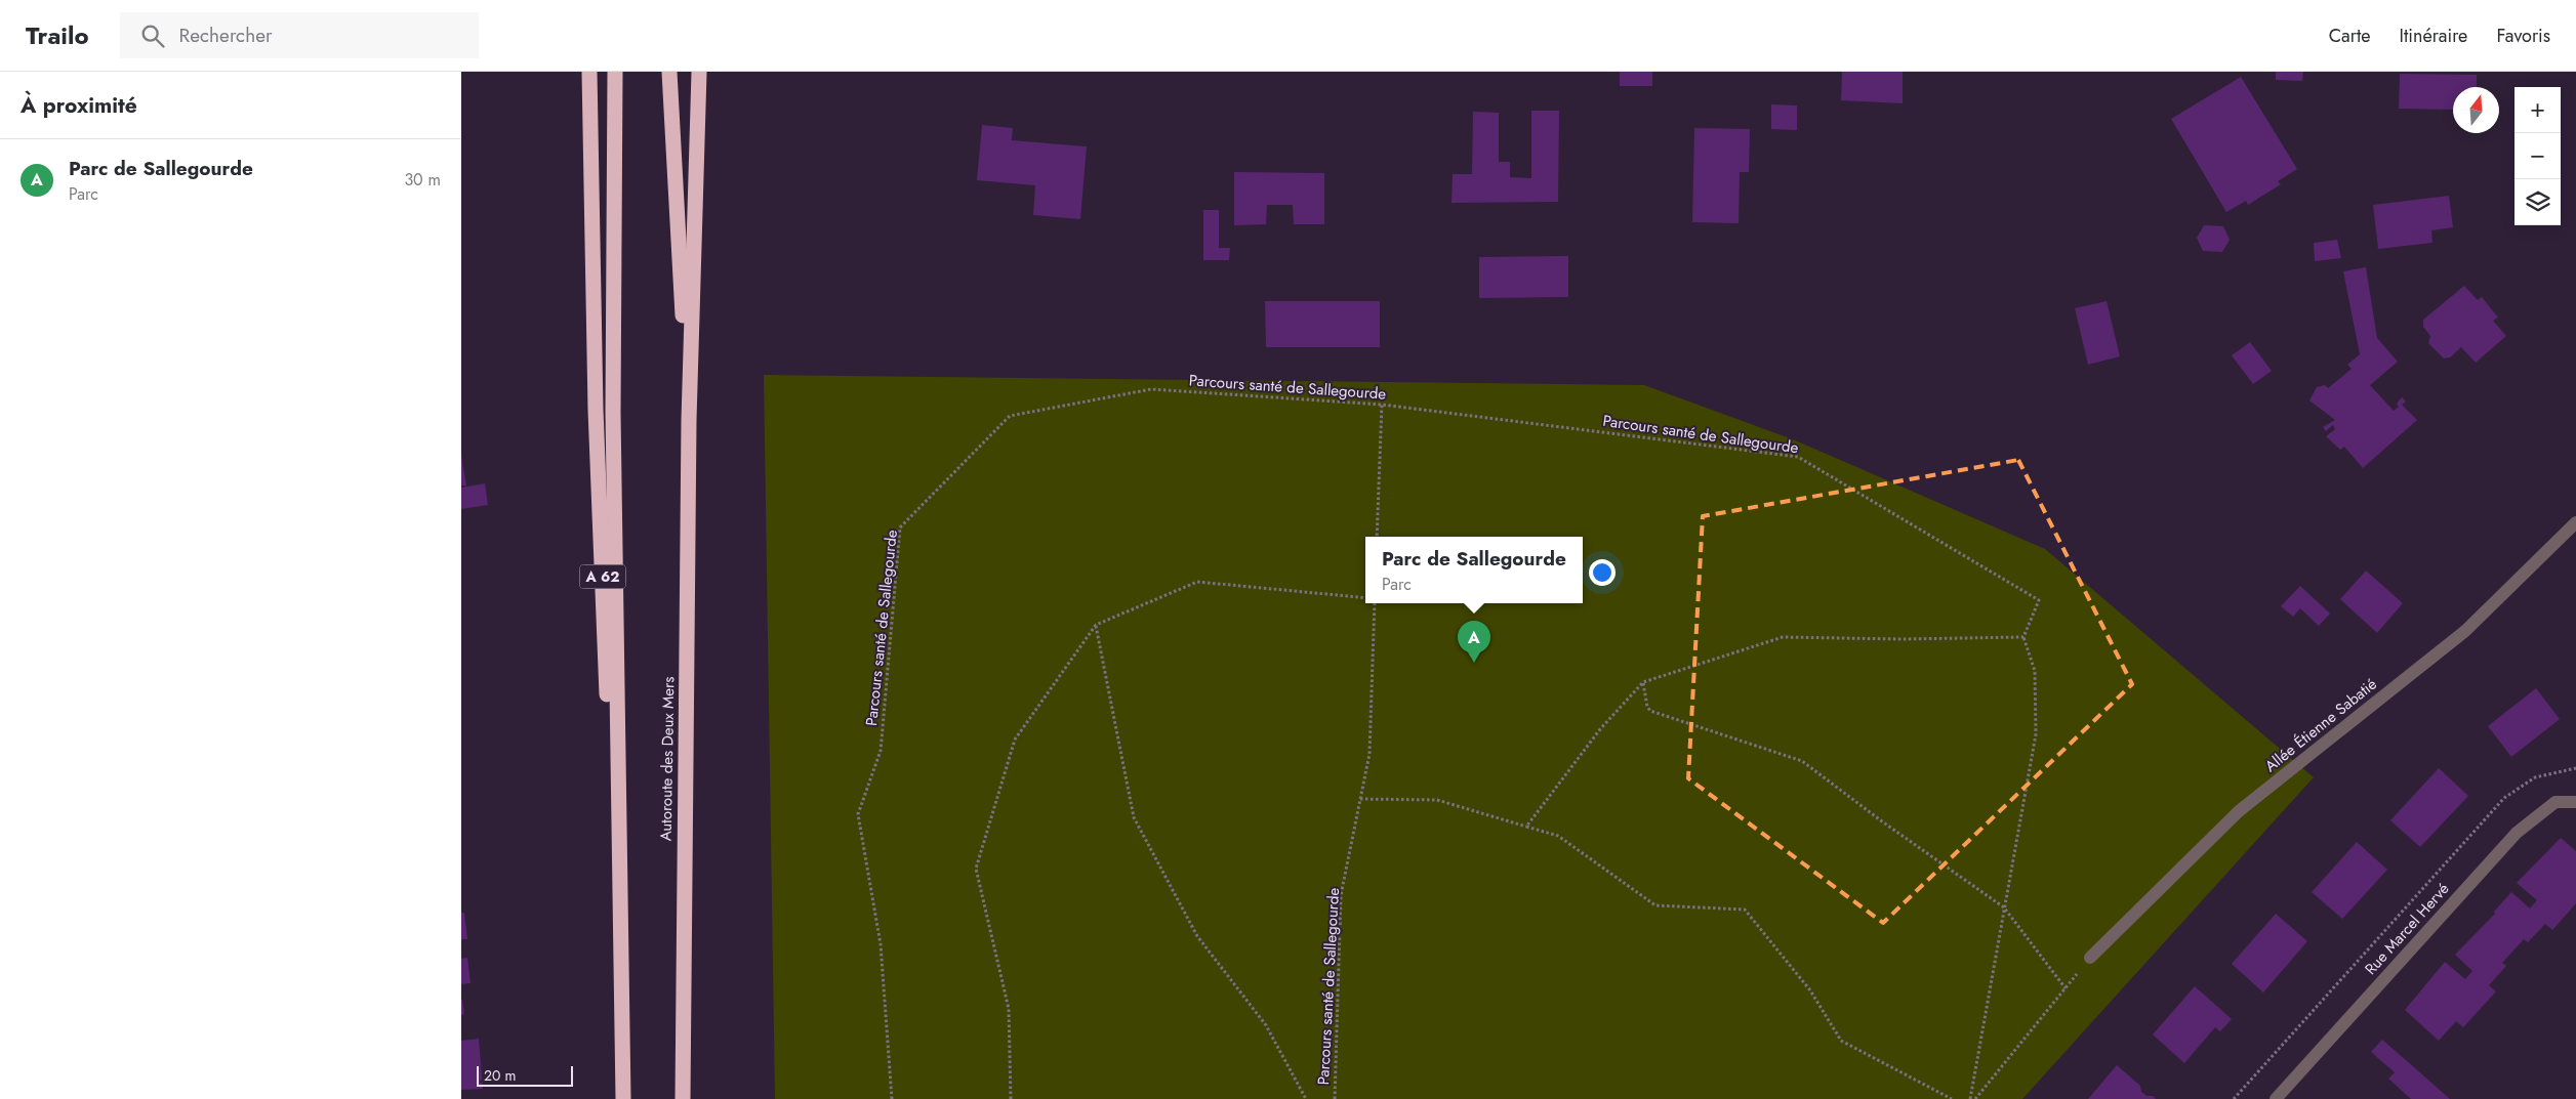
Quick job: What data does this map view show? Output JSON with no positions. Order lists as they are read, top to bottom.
{
  "streets": {
    "highway": ["A 62", "Autoroute des Deux Mers"],
    "street": ["Allée Étienne Sabatié", "Rue Marcel Hervé"],
    "path": ["Parcours santé de Sallegourde"]
  },
  "scale_bar": "20 m",
  "north": "top",
  "page": {
    "header": "Trailo",
    "search": "Rechercher",
    "nav": ["Carte", "Itinéraire", "Favoris"],
    "heading": "À proximité",
    "map_buttons": ["+", "−"],
    "list": [
      {
        "mark": "A",
        "name": "Parc de Sallegourde",
        "note": "Parc",
        "value": "30 m"
      }
    ],
    "popup": ["Parc de Sallegourde", "Parc"],
    "pins": "A",
    "scale": "20 m"
  }
}
